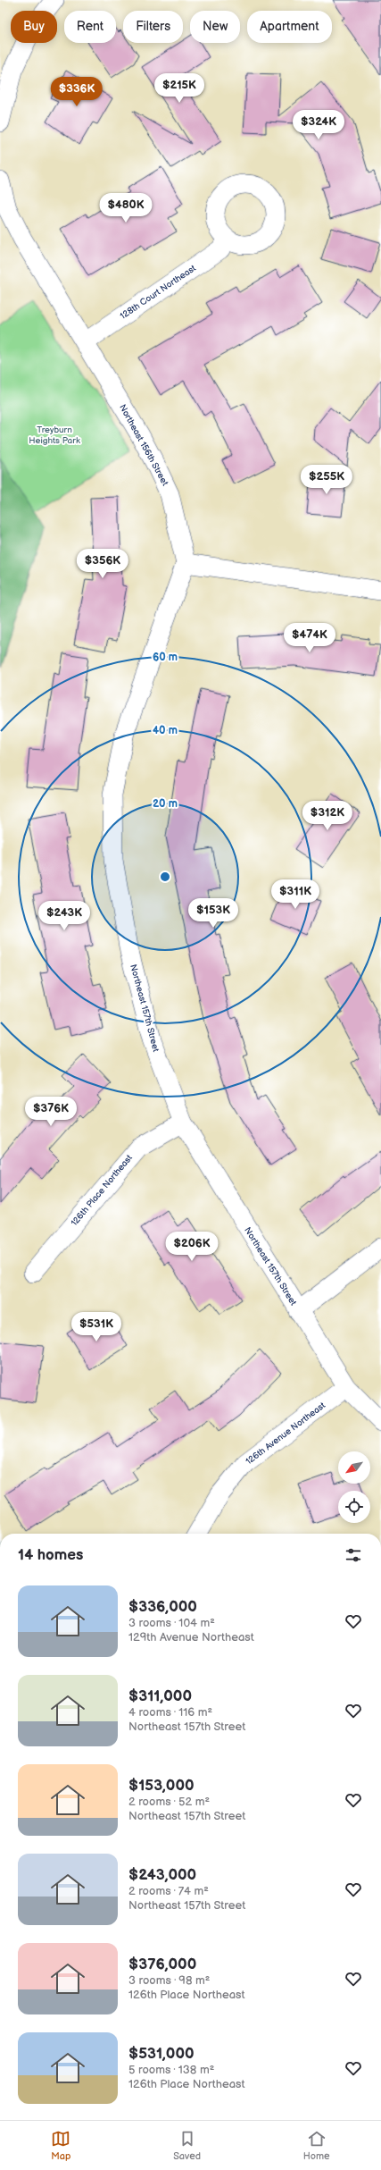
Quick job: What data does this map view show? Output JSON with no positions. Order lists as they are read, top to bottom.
{
  "streets": {
    "street": [
      "128th Court Northeast",
      "Northeast 156th Street",
      "Northeast 157th Street",
      "126th Place Northeast",
      "126th Avenue Northeast"
    ]
  },
  "crossings": [
    ["128th Court Northeast", "Northeast 156th Street"],
    ["Northeast 156th Street", "Northeast 157th Street"],
    ["Northeast 157th Street", "126th Place Northeast"],
    ["Northeast 157th Street", "126th Avenue Northeast"]
  ],
  "parks": ["Treyburn Heights Park"],
  "north": "bottom left",
  "page": {
    "chip": [
      "Buy",
      "Rent",
      "Filters",
      "New",
      "Apartment"
    ],
    "price": [
      "$215K",
      "$336K",
      "$324K",
      "$480K",
      "$255K",
      "$356K",
      "$474K",
      "$312K",
      "$311K",
      "$153K",
      "$243K",
      "$376K",
      "$206K",
      "$531K"
    ],
    "heading": "14 homes",
    "list": [
      {
        "name": "$336,000",
        "note": "3 rooms · 104 m² · 129th Avenue Northeast"
      },
      {
        "name": "$311,000",
        "note": "4 rooms · 116 m² · Northeast 157th Street"
      },
      {
        "name": "$153,000",
        "note": "2 rooms · 52 m² · Northeast 157th Street"
      },
      {
        "name": "$243,000",
        "note": "2 rooms · 74 m² · Northeast 157th Street"
      },
      {
        "name": "$376,000",
        "note": "3 rooms · 98 m² · 126th Place Northeast"
      },
      {
        "name": "$531,000",
        "note": "5 rooms · 138 m² · 126th Place Northeast"
      }
    ],
    "tabs": ["Map", "Saved", "Home"]
  },
  "rings": ["60 m", "40 m", "20 m"]
}
